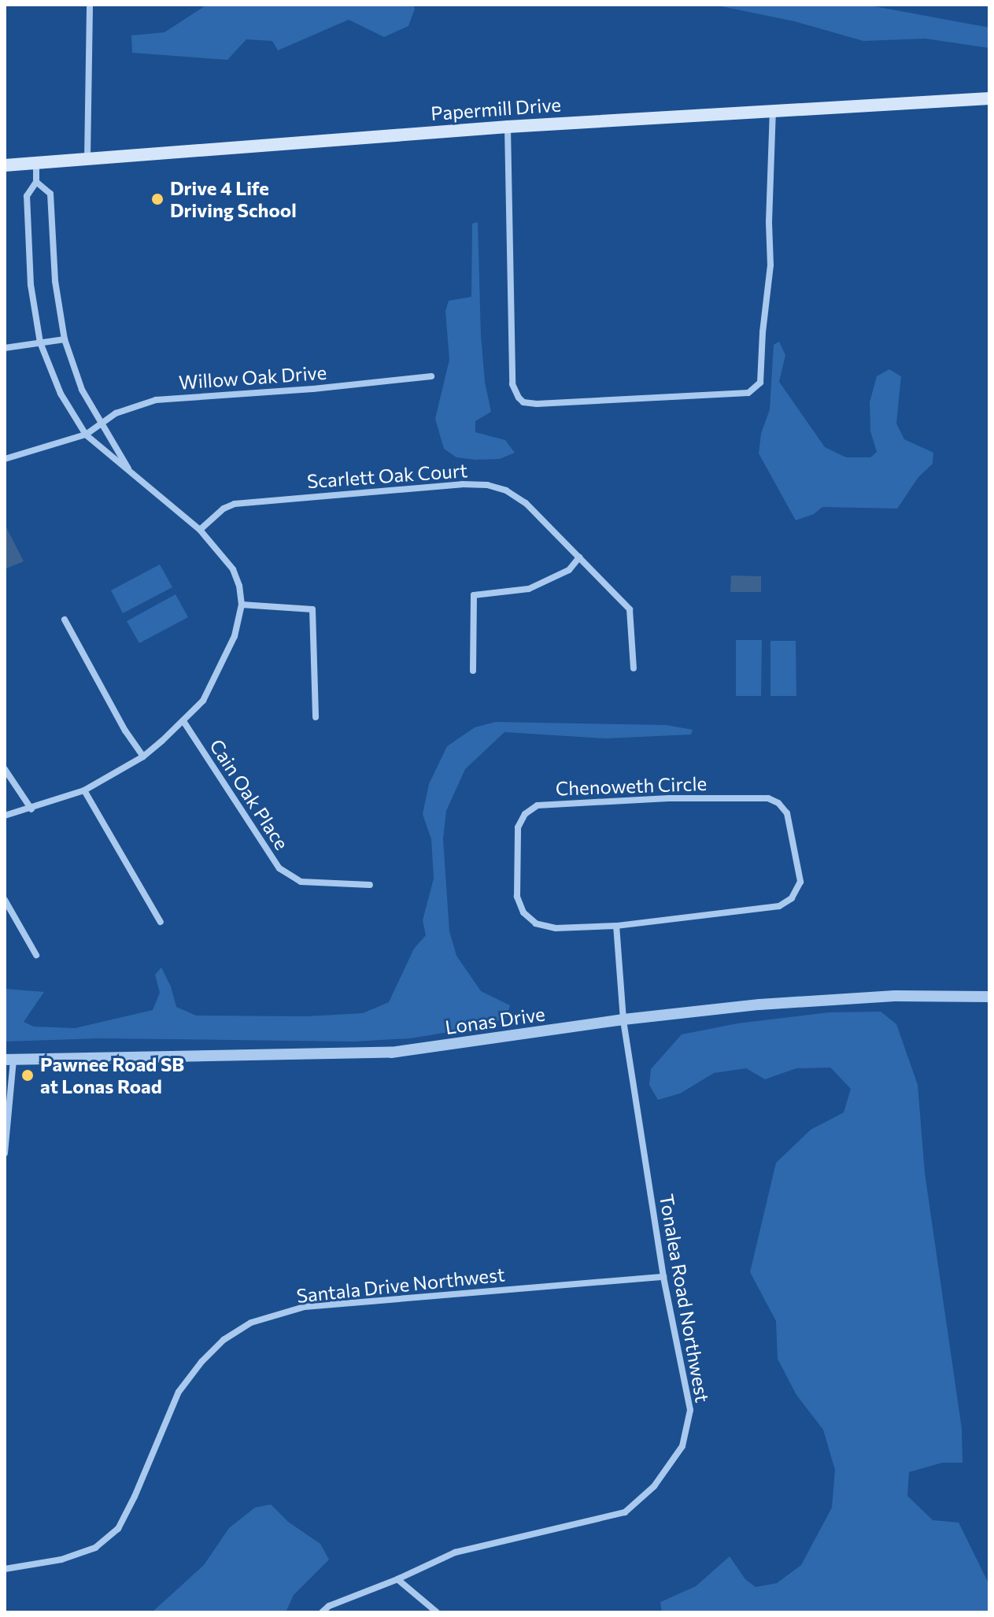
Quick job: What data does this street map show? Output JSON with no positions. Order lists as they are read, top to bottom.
{
  "streets": {
    "main road": ["Papermill Drive"],
    "street": [
      "Willow Oak Drive",
      "Scarlett Oak Court",
      "Chenoweth Circle",
      "Cain Oak Place",
      "Lonas Drive",
      "Santala Drive Northwest",
      "Tonalea Road Northwest"
    ]
  },
  "crossings": [
    ["Chenoweth Circle", "Tonalea Road Northwest"],
    ["Lonas Drive", "Tonalea Road Northwest"],
    ["Santala Drive Northwest", "Tonalea Road Northwest"]
  ],
  "places": ["Drive 4 Life Driving School", "Pawnee Road SB at Lonas Road"]
}
